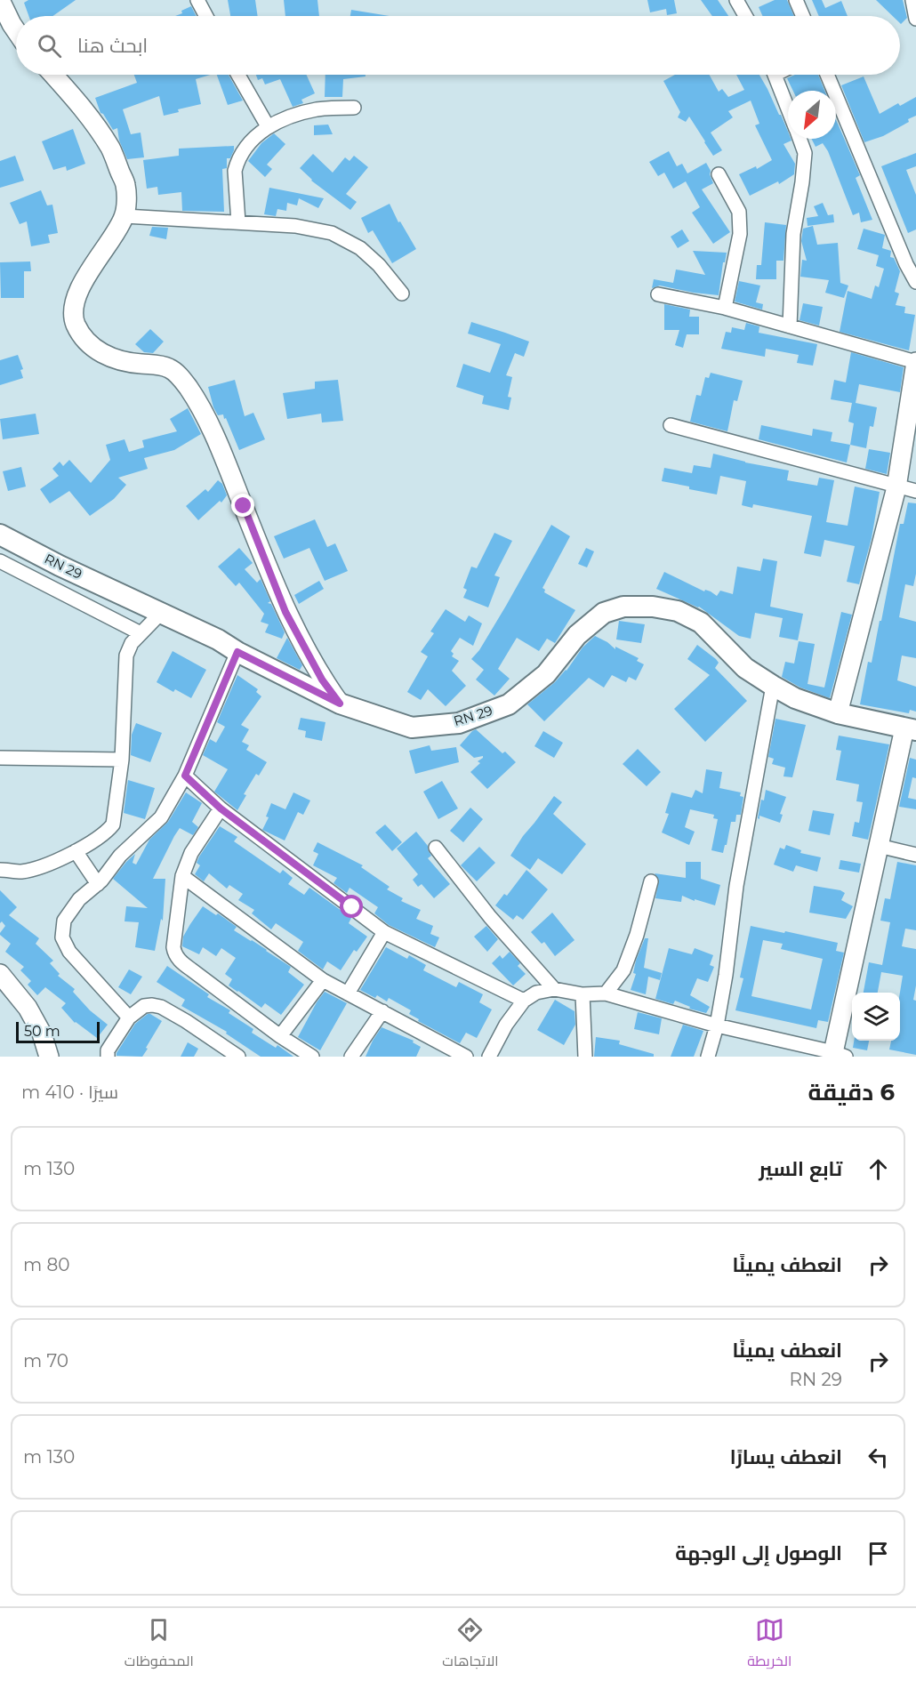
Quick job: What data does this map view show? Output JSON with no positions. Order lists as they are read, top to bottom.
{
  "streets": {
    "main road": ["RN 29"]
  },
  "scale_bar": "50 m",
  "north": "bottom left",
  "page": {
    "search": "ابحث هنا",
    "scale": "50 m",
    "heading": ["6 دقيقة", "سيرًا · 410 m"],
    "list": [
      ["تابع السير", "130 m"],
      ["انعطف يمينًا", "80 m"],
      ["انعطف يمينًا", "RN 29", "70 m"],
      ["انعطف يسارًا", "130 m"],
      "الوصول إلى الوجهة"
    ],
    "nav": ["الخريطة", "الاتجاهات", "المحفوظات"]
  }
}
